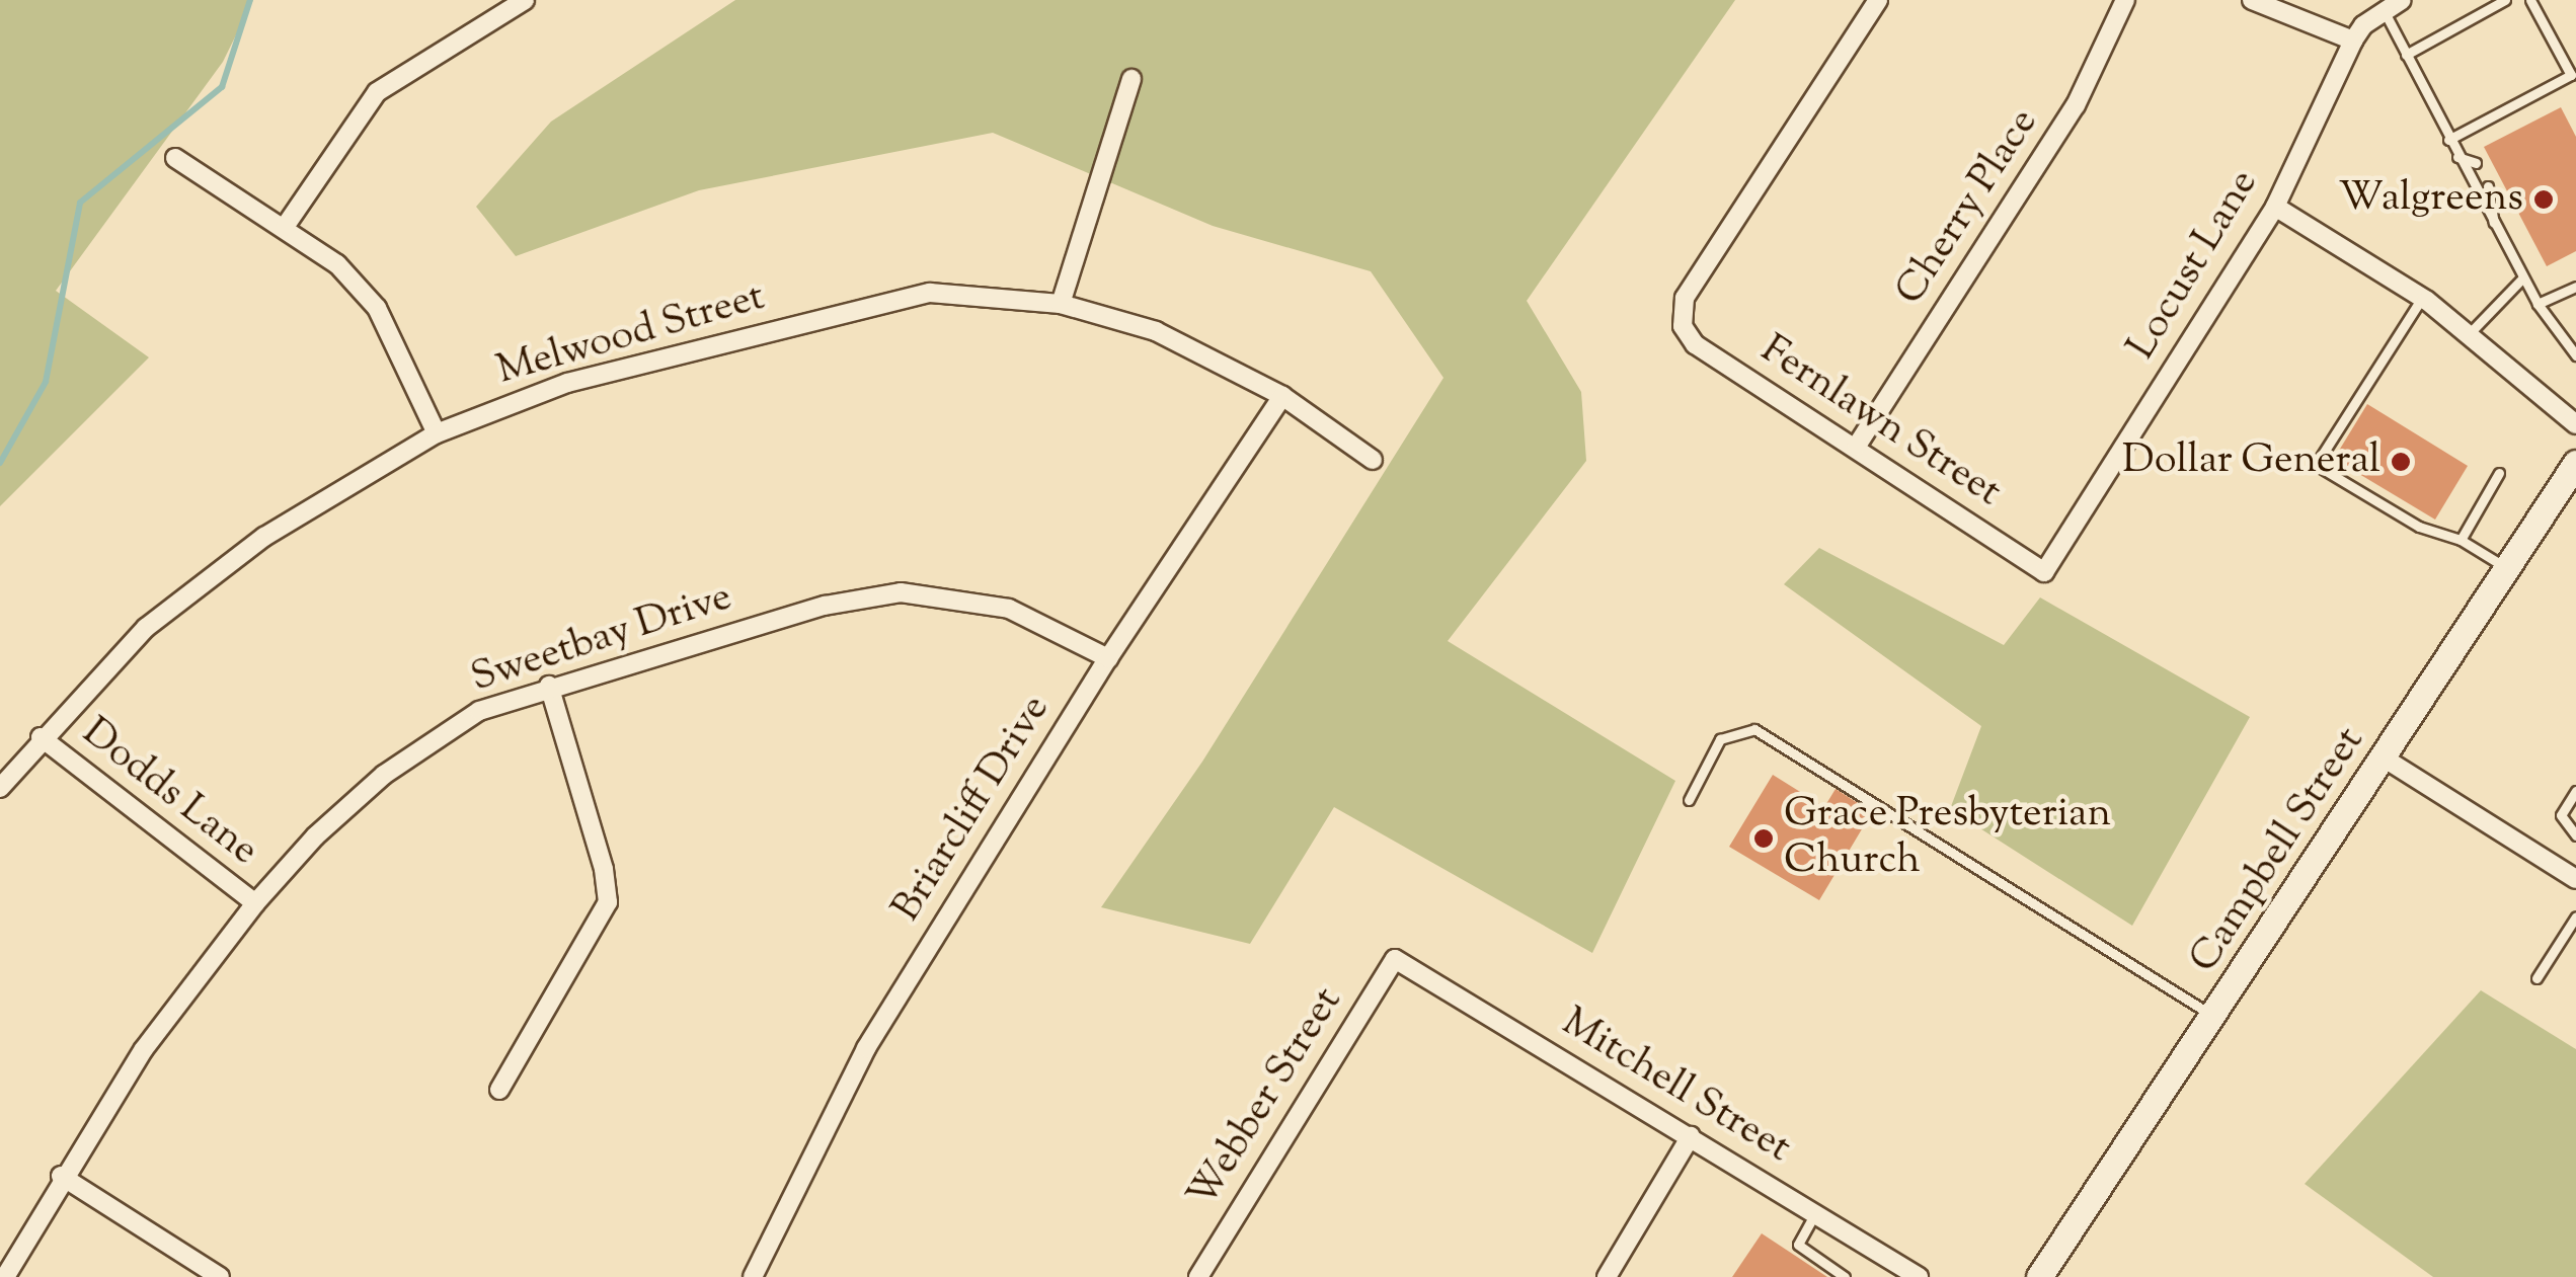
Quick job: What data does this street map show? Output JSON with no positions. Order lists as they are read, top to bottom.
{
  "streets": {
    "main road": ["Campbell Street"],
    "street": [
      "Cherry Place",
      "Locust Lane",
      "Melwood Street",
      "Fernlawn Street",
      "Sweetbay Drive",
      "Dodds Lane",
      "Briarcliff Drive",
      "Mitchell Street",
      "Webber Street"
    ]
  },
  "crossings": [
    ["Cherry Place", "Fernlawn Street"],
    ["Locust Lane", "Fernlawn Street"],
    ["Melwood Street", "Dodds Lane"],
    ["Melwood Street", "Briarcliff Drive"],
    ["Sweetbay Drive", "Dodds Lane"],
    ["Sweetbay Drive", "Briarcliff Drive"],
    ["Mitchell Street", "Webber Street"]
  ],
  "places": ["Walgreens", "Dollar General", "Grace Presbyterian Church"]
}
